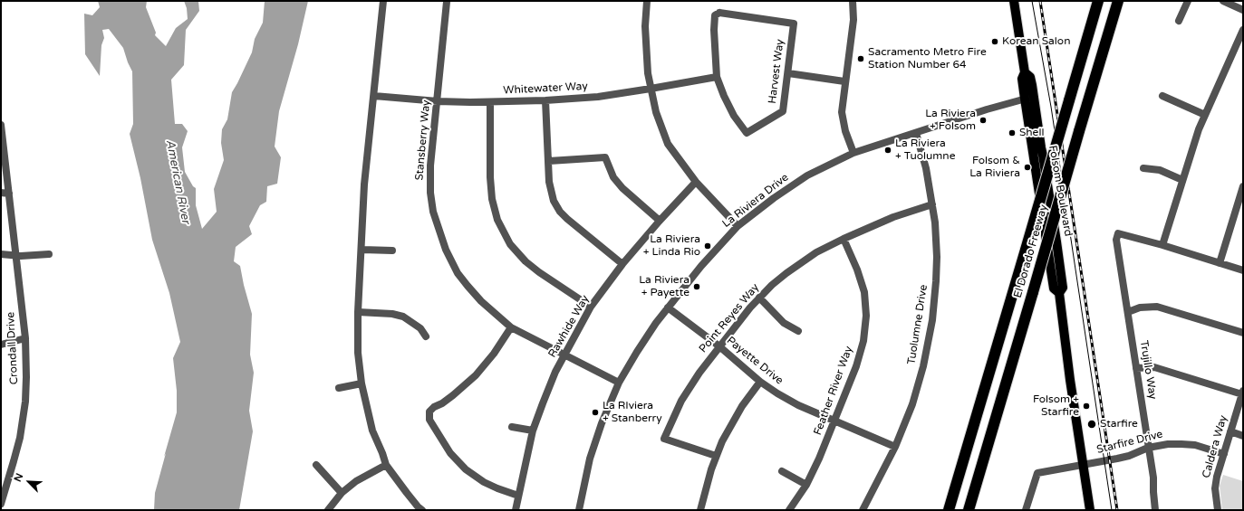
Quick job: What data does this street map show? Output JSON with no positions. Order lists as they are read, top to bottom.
{
  "streets": {
    "highway": ["El Dorado Freeway"],
    "main road": ["Folsom Boulevard"],
    "street": [
      "Harvest Way",
      "Whitewater Way",
      "Stansberry Way",
      "La Riviera Drive",
      "Point Reyes Way",
      "Tuolumne Drive",
      "Rawhide Way",
      "Crondall Drive",
      "Payette Drive",
      "Trujillo Way",
      "Feather River Way",
      "Starfire Drive",
      "Caldera Way"
    ]
  },
  "crossings": [
    ["Harvest Way", "Whitewater Way"],
    ["Whitewater Way", "Stansberry Way"],
    ["Stansberry Way", "La Riviera Drive"],
    ["Stansberry Way", "Rawhide Way"],
    ["Folsom Boulevard", "La Riviera Drive"],
    ["Folsom Boulevard", "Starfire Drive"],
    ["La Riviera Drive", "Tuolumne Drive"],
    ["La Riviera Drive", "Payette Drive"],
    ["Point Reyes Way", "Tuolumne Drive"],
    ["Point Reyes Way", "Payette Drive"],
    ["Point Reyes Way", "Feather River Way"],
    ["Tuolumne Drive", "Payette Drive"],
    ["Payette Drive", "Feather River Way"],
    ["Trujillo Way", "Starfire Drive"],
    ["Starfire Drive", "Caldera Way"]
  ],
  "water": ["American River"],
  "places": [
    "Korean Salon",
    "Sacramento Metro Fire Station Number 64",
    "La Riviera + Folsom",
    "Shell",
    "La Riviera + Tuolumne",
    "Folsom & La Riviera",
    "La Riviera + Linda Rio",
    "La Riviera + Payette",
    "Folsom + Starfire",
    "La RIviera + Stanberry",
    "Starfire"
  ],
  "north": "top left"
}
